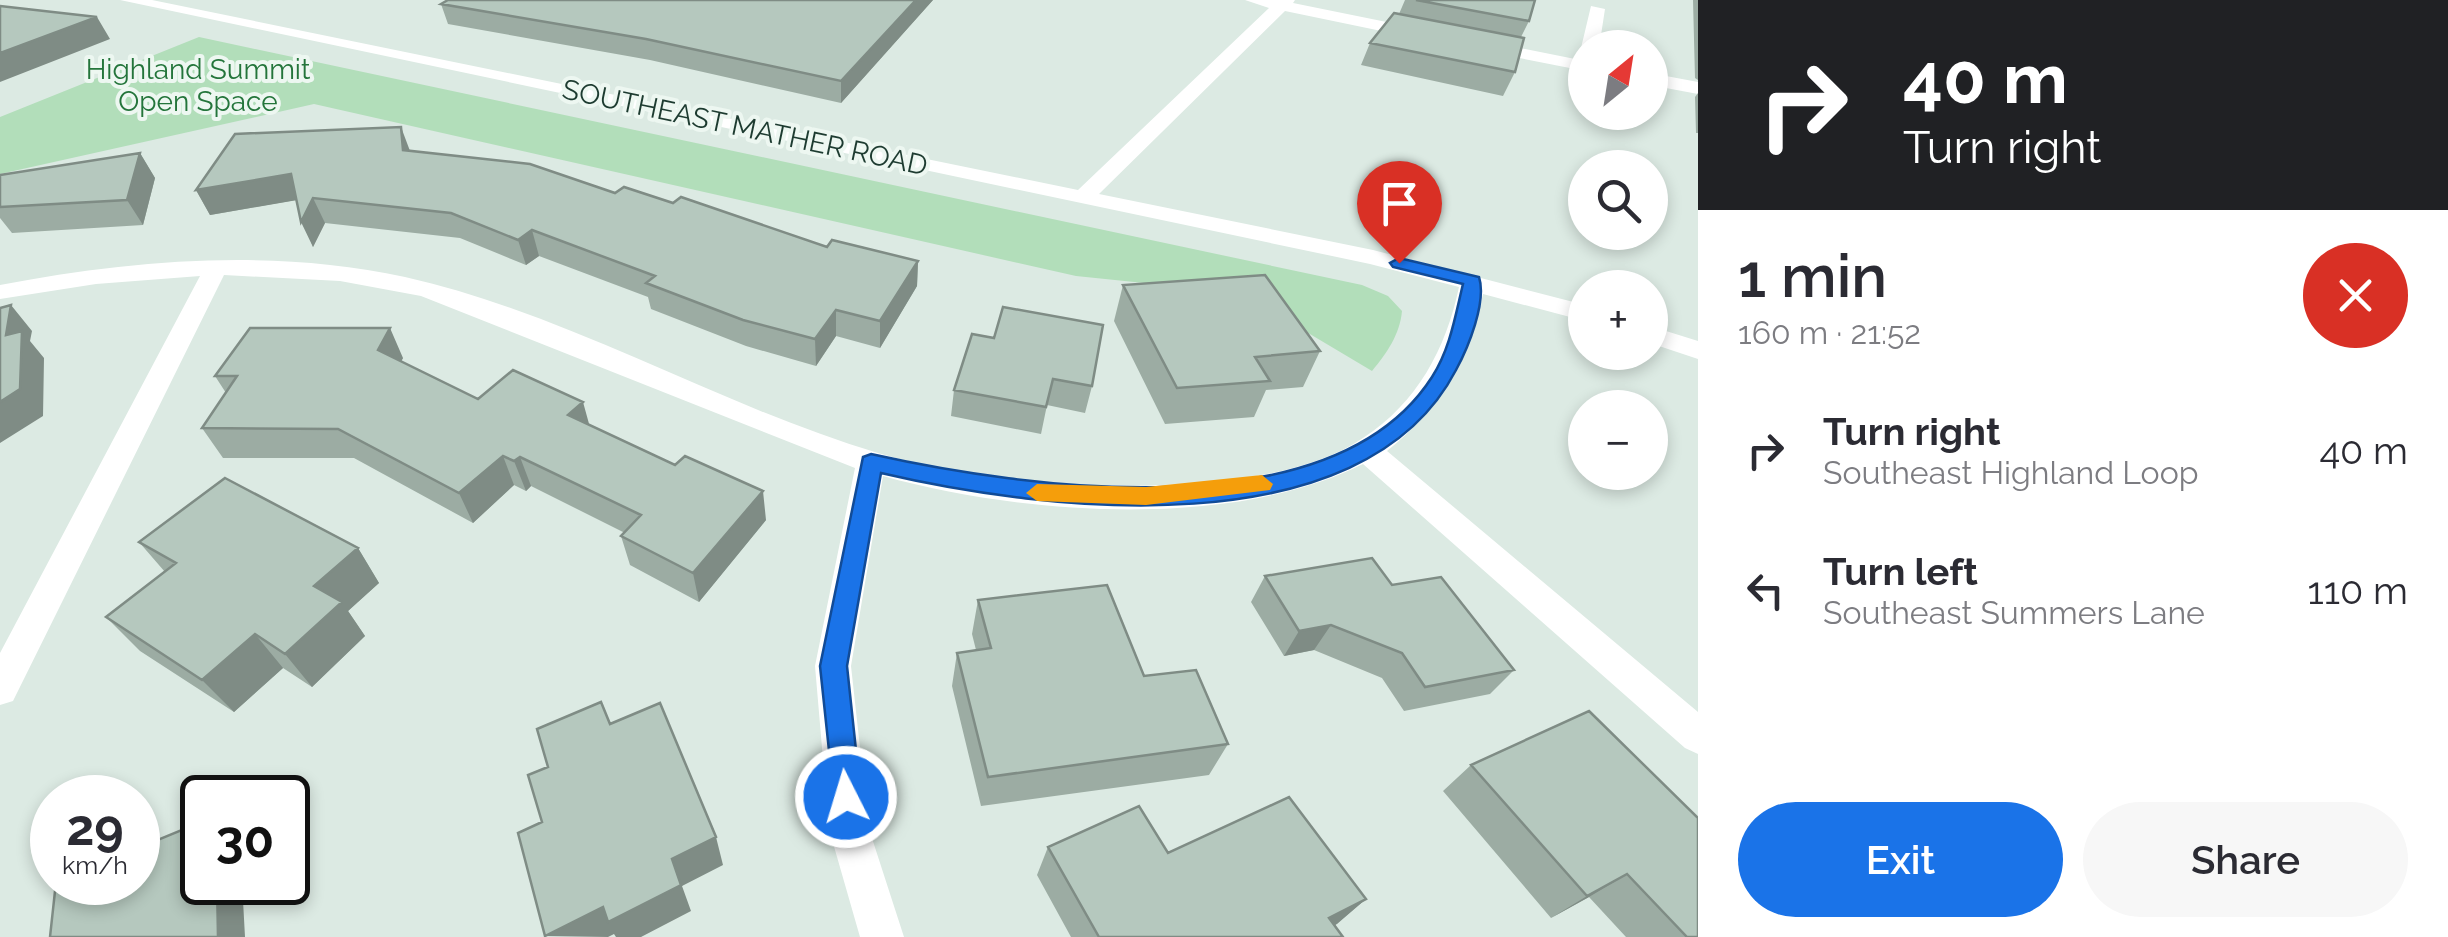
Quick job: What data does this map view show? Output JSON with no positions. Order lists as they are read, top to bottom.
{
  "streets": {
    "street": ["SOUTHEAST MATHER ROAD"]
  },
  "parks": ["Highland Summit Open Space"],
  "north": "top right",
  "page": {
    "turn": ["40 m", "Turn right"],
    "map_buttons": ["+", "−"],
    "heading": ["1 min", "160 m · 21:52"],
    "list": [
      {
        "name": "Turn right",
        "note": "Southeast Highland Loop",
        "value": "40 m"
      },
      {
        "name": "Turn left",
        "note": "Southeast Summers Lane",
        "value": "110 m"
      }
    ],
    "speed": "29 km/h",
    "limit": "30",
    "buttons": ["Exit", "Share"]
  }
}
